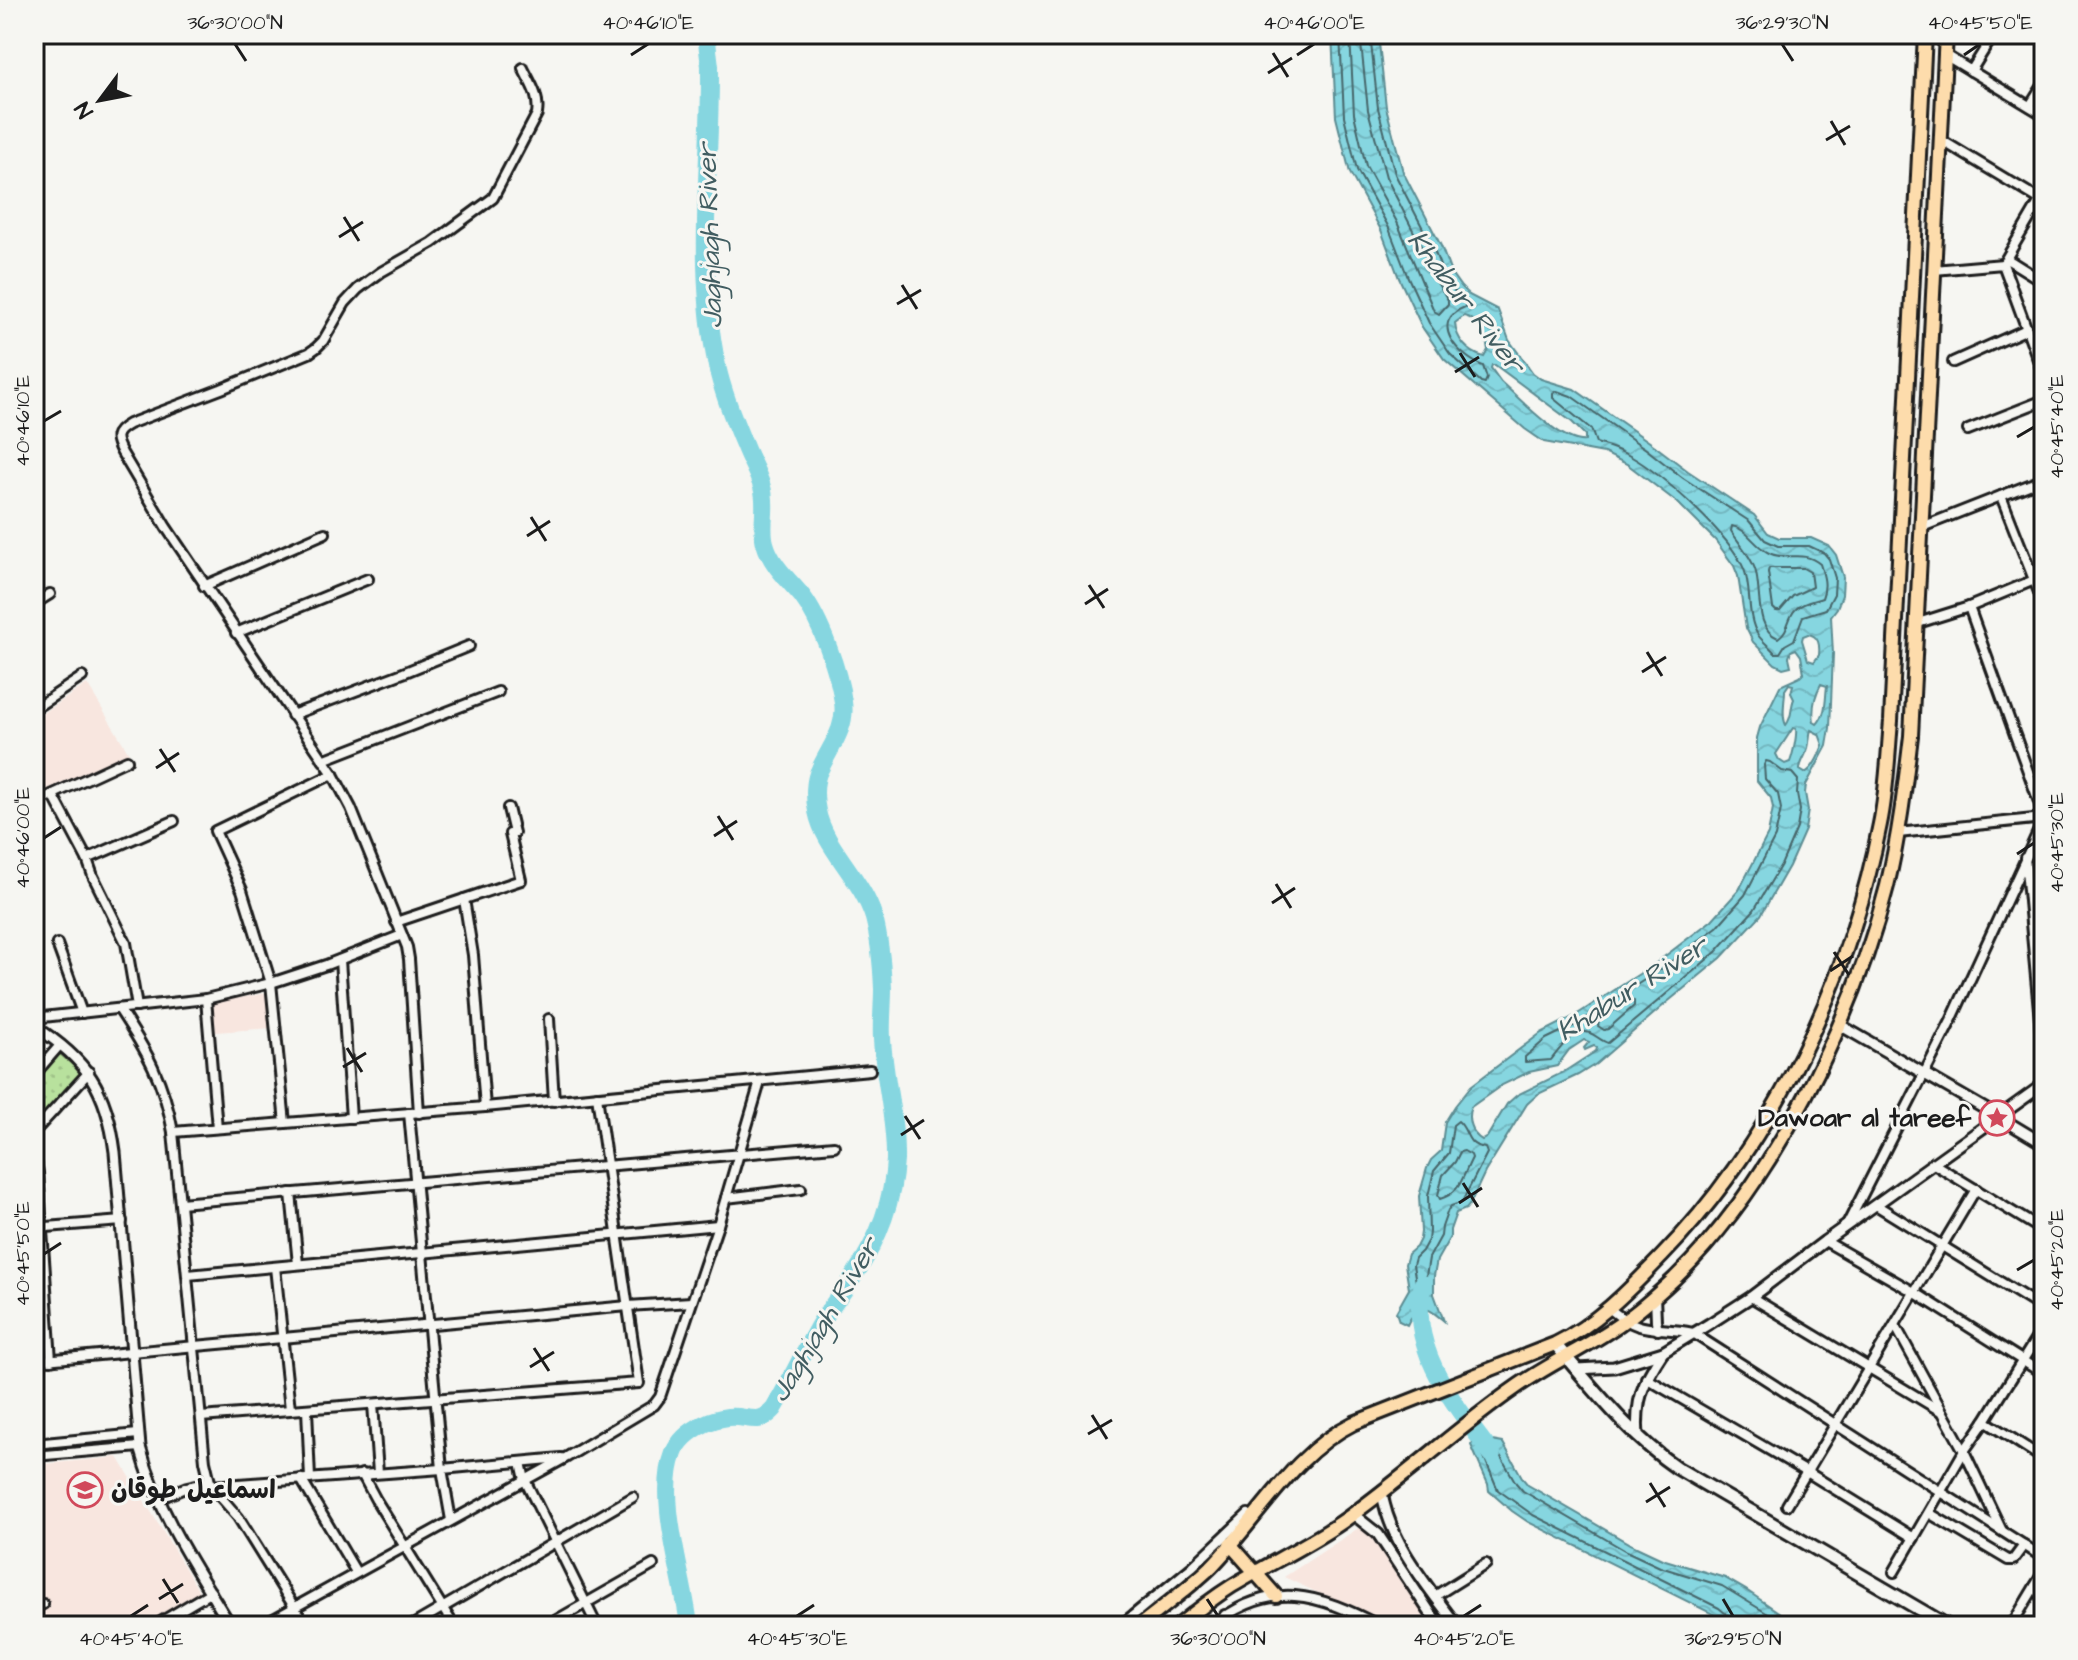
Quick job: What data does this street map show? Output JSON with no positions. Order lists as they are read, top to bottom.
{
  "water": ["Jaghjagh River", "Khabur River"],
  "places": {
    "place": ["Dawoar al tareef"],
    "school or university": ["اسماعيل طوقان"]
  },
  "north": "bottom left",
  "coordinates": [
    "36°30'00\"N",
    "40°46'10\"E",
    "40°46'00\"E",
    "36°29'30\"N",
    "40°45'50\"E",
    "40°45'40\"E",
    "40°45'30\"E",
    "40°45'20\"E",
    "36°29'50\"N"
  ]
}
